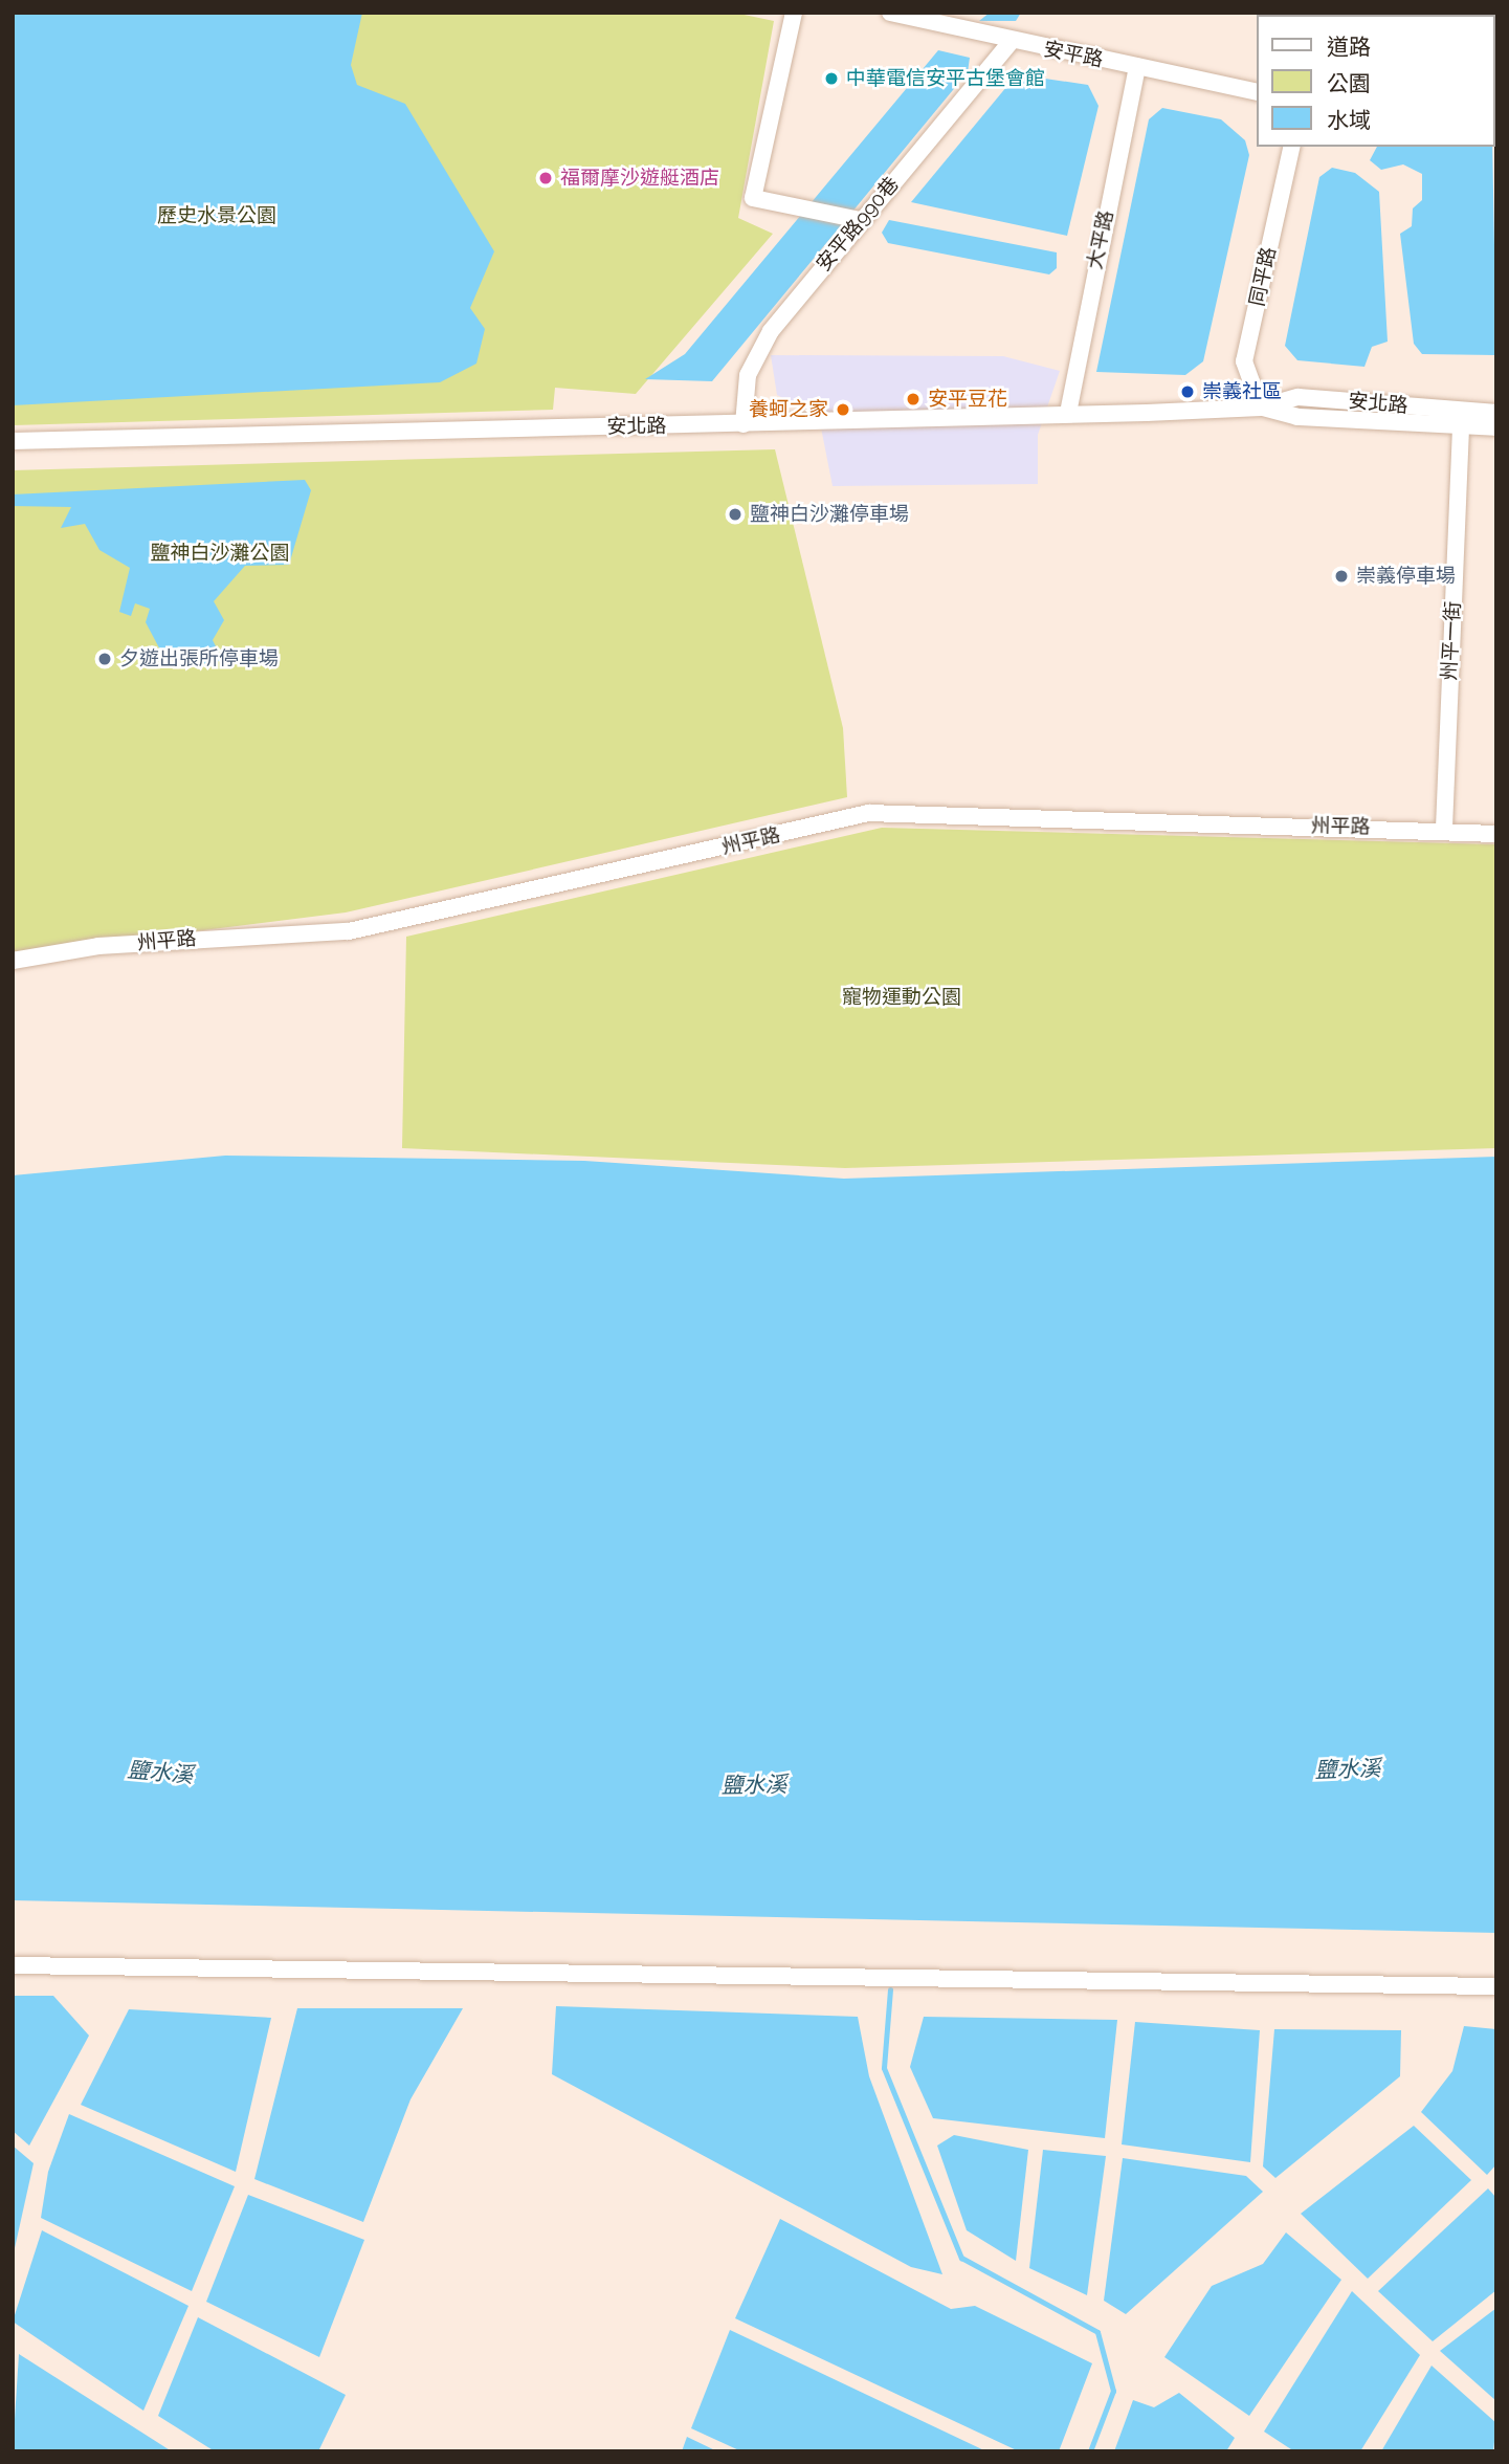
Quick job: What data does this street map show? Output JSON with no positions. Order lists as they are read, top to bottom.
{
  "streets": {
    "street": [
      "安平路",
      "安平路990巷",
      "大平路",
      "同平路",
      "安北路",
      "州平一街",
      "州平路"
    ]
  },
  "crossings": [
    ["安平路", "安平路990巷"],
    ["安平路", "大平路"],
    ["安平路990巷", "安北路"],
    ["大平路", "安北路"],
    ["同平路", "安北路"],
    ["安北路", "州平一街"],
    ["州平一街", "州平路"]
  ],
  "water": ["鹽水溪"],
  "parks": ["歷史水景公園", "鹽神白沙灘公園", "寵物運動公園"],
  "places": [
    "中華電信安平古堡會館",
    "福爾摩沙遊艇酒店",
    "崇義社區",
    "安平豆花",
    "養蚵之家",
    "鹽神白沙灘停車場",
    "崇義停車場",
    "夕遊出張所停車場"
  ],
  "legend": ["道路", "公園", "水域"]
}
